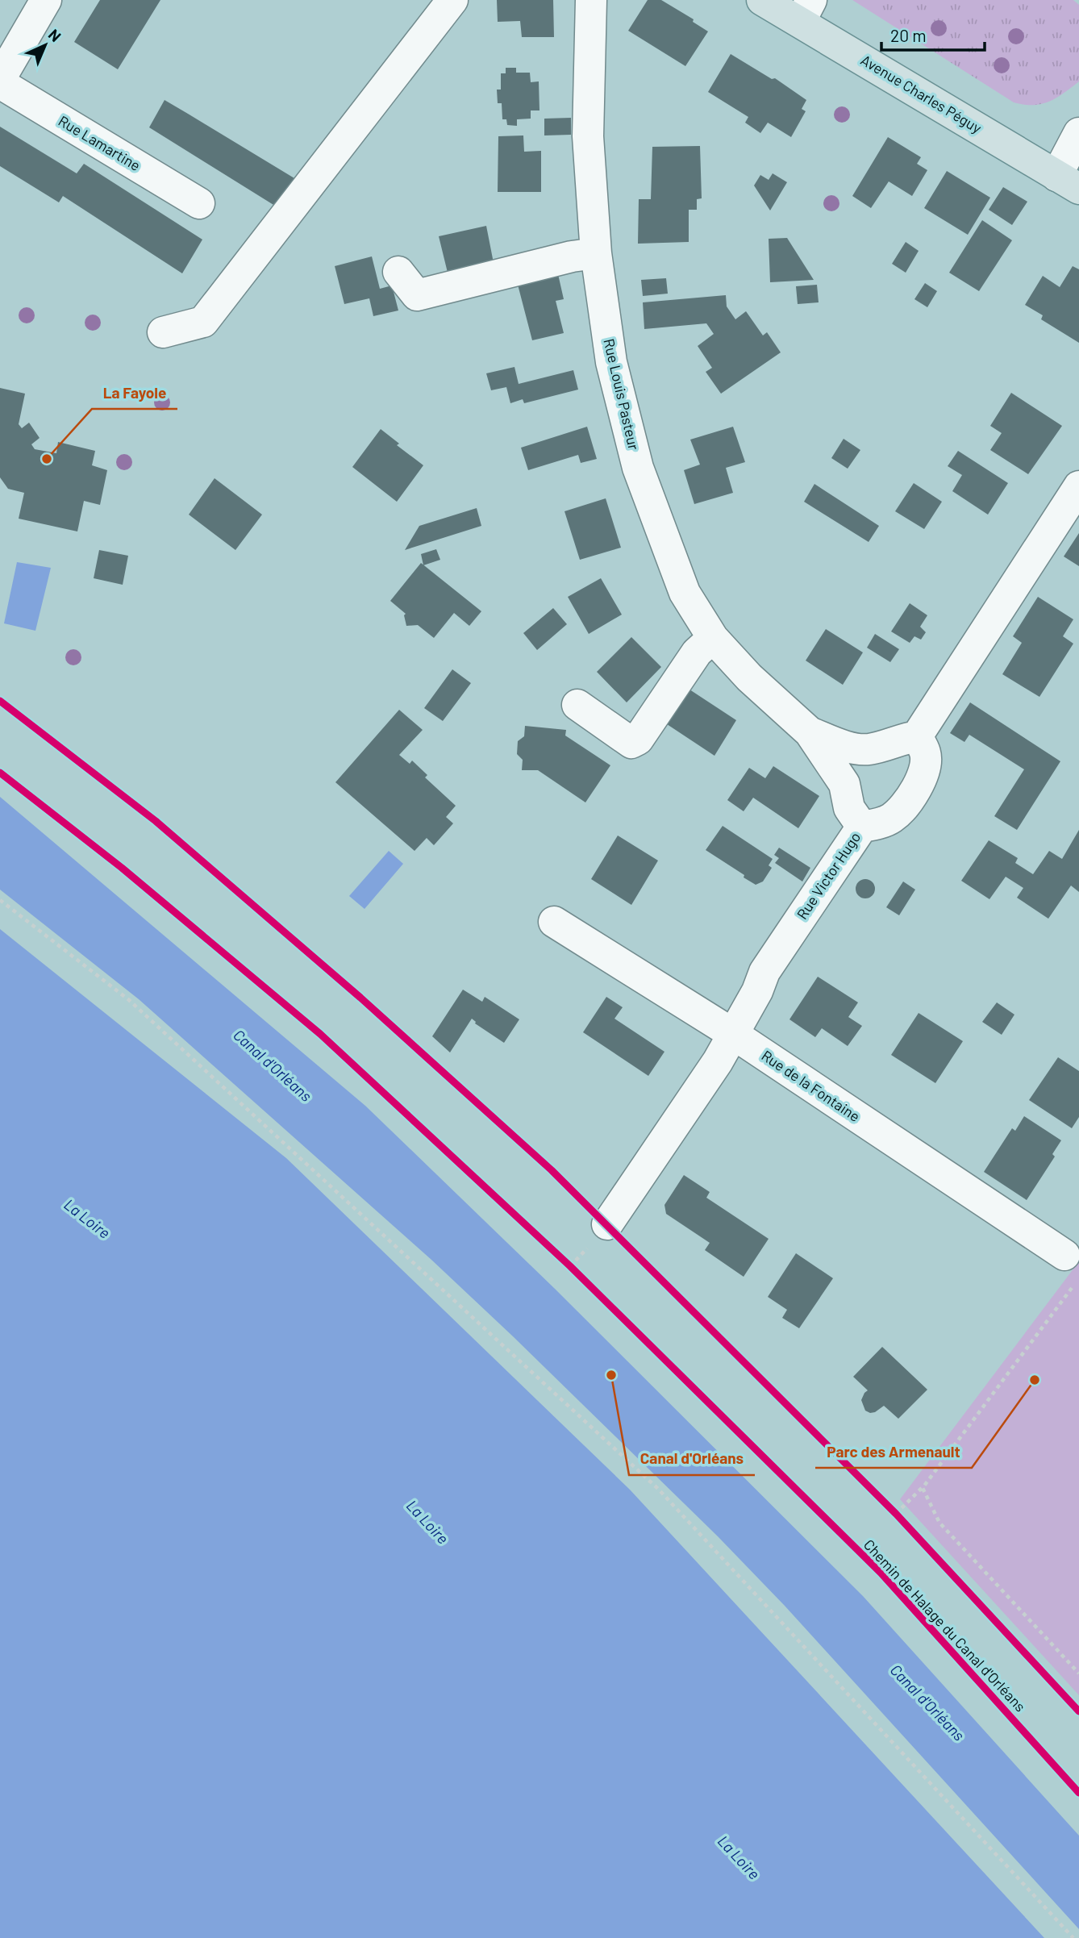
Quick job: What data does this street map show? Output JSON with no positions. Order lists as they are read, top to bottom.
{
  "streets": {
    "main road": ["Avenue Charles Péguy"],
    "street": [
      "Rue Lamartine",
      "Rue Louis Pasteur",
      "Rue Victor Hugo",
      "Rue de la Fontaine"
    ],
    "cycle path": ["Chemin de Halage du Canal d'Orléans"]
  },
  "crossings": [
    ["Rue Louis Pasteur", "Rue Victor Hugo"],
    ["Rue Victor Hugo", "Rue de la Fontaine"]
  ],
  "water": ["Canal d'Orléans", "La Loire"],
  "places": ["La Fayole", "Canal d'Orléans", "Parc des Armenault"],
  "scale_bar": "20 m",
  "north": "top right"
}
